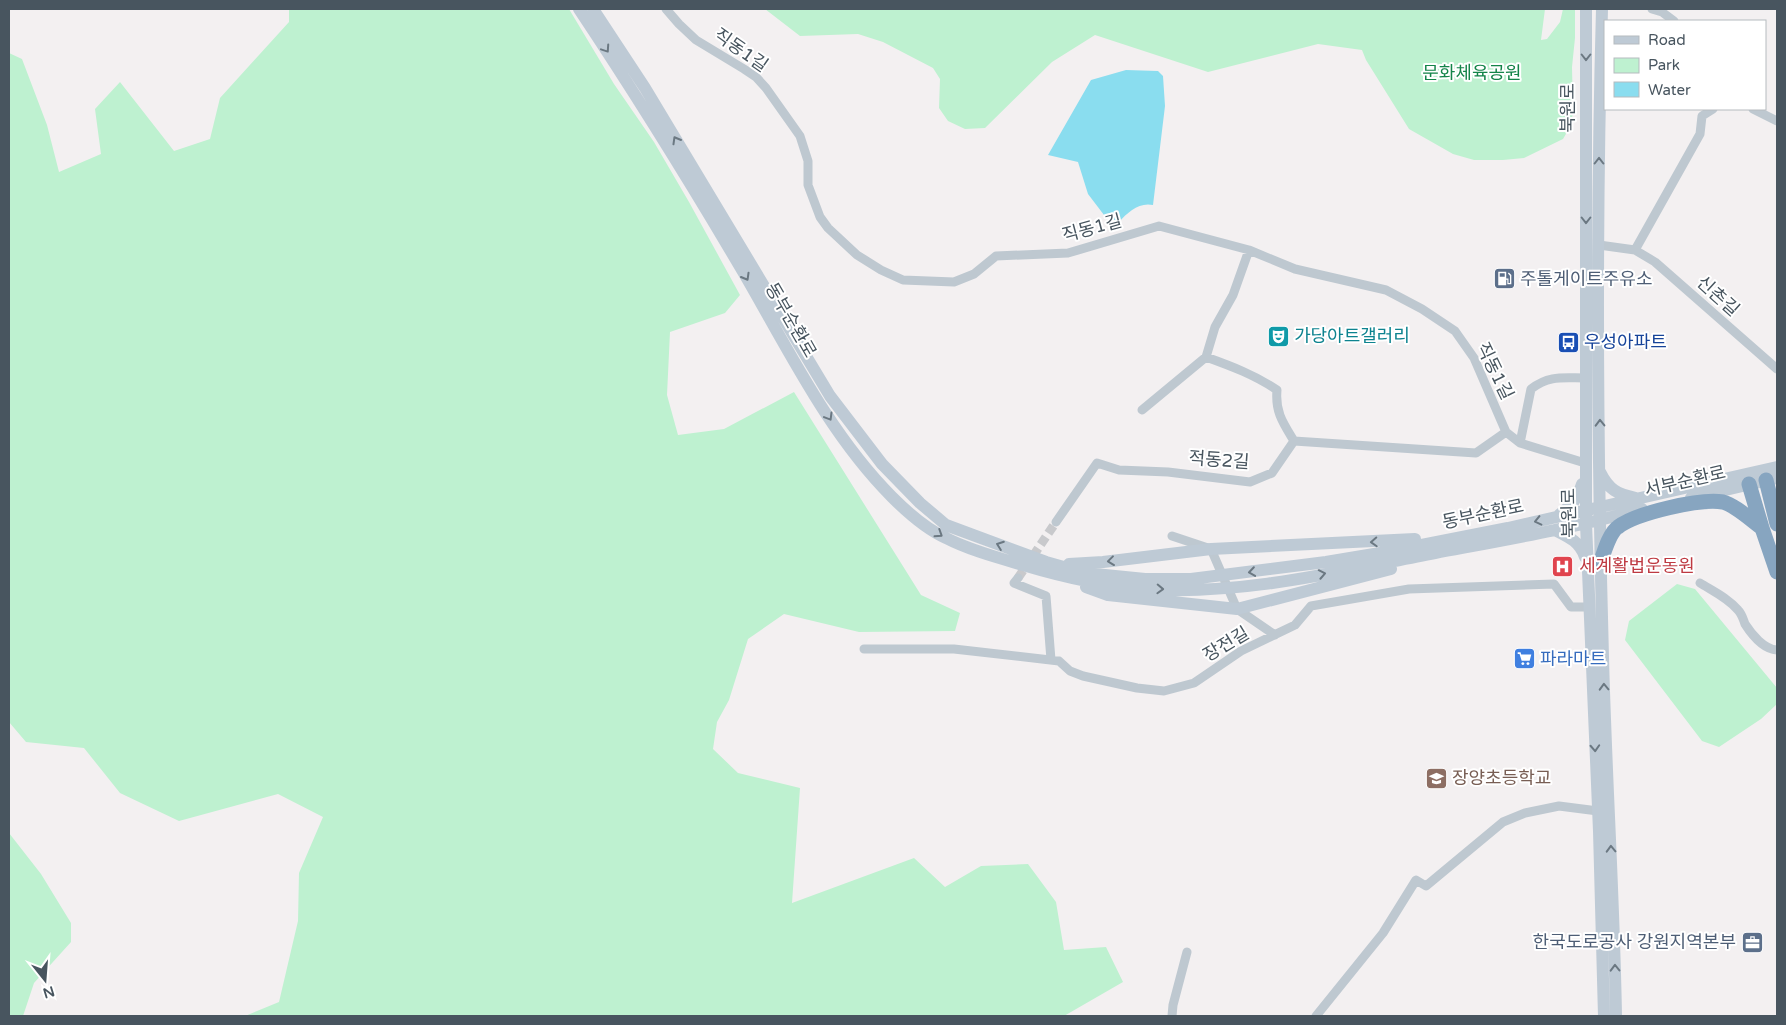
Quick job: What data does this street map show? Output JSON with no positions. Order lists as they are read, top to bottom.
{
  "streets": {
    "street": [
      "직동1길",
      "북원로",
      "신촌길",
      "동부순환로",
      "적동2길",
      "서부순환로",
      "장전길"
    ]
  },
  "crossings": [
    ["직동1길", "북원로"],
    ["북원로", "신촌길"],
    ["북원로", "동부순환로"],
    ["북원로", "서부순환로"],
    ["북원로", "장전길"],
    ["동부순환로", "서부순환로"]
  ],
  "parks": ["문화체육공원"],
  "places": {
    "fuel station": ["주톨게이트주유소"],
    "theatre": ["가당아트갤러리"],
    "bus stop": ["우성아파트"],
    "hospital": ["세계활법운동원"],
    "supermarket": ["파라마트"],
    "school or university": ["장양초등학교"],
    "office": ["한국도로공사 강원지역본부"]
  },
  "legend": ["Road", "Park", "Water"],
  "north": "bottom"
}
